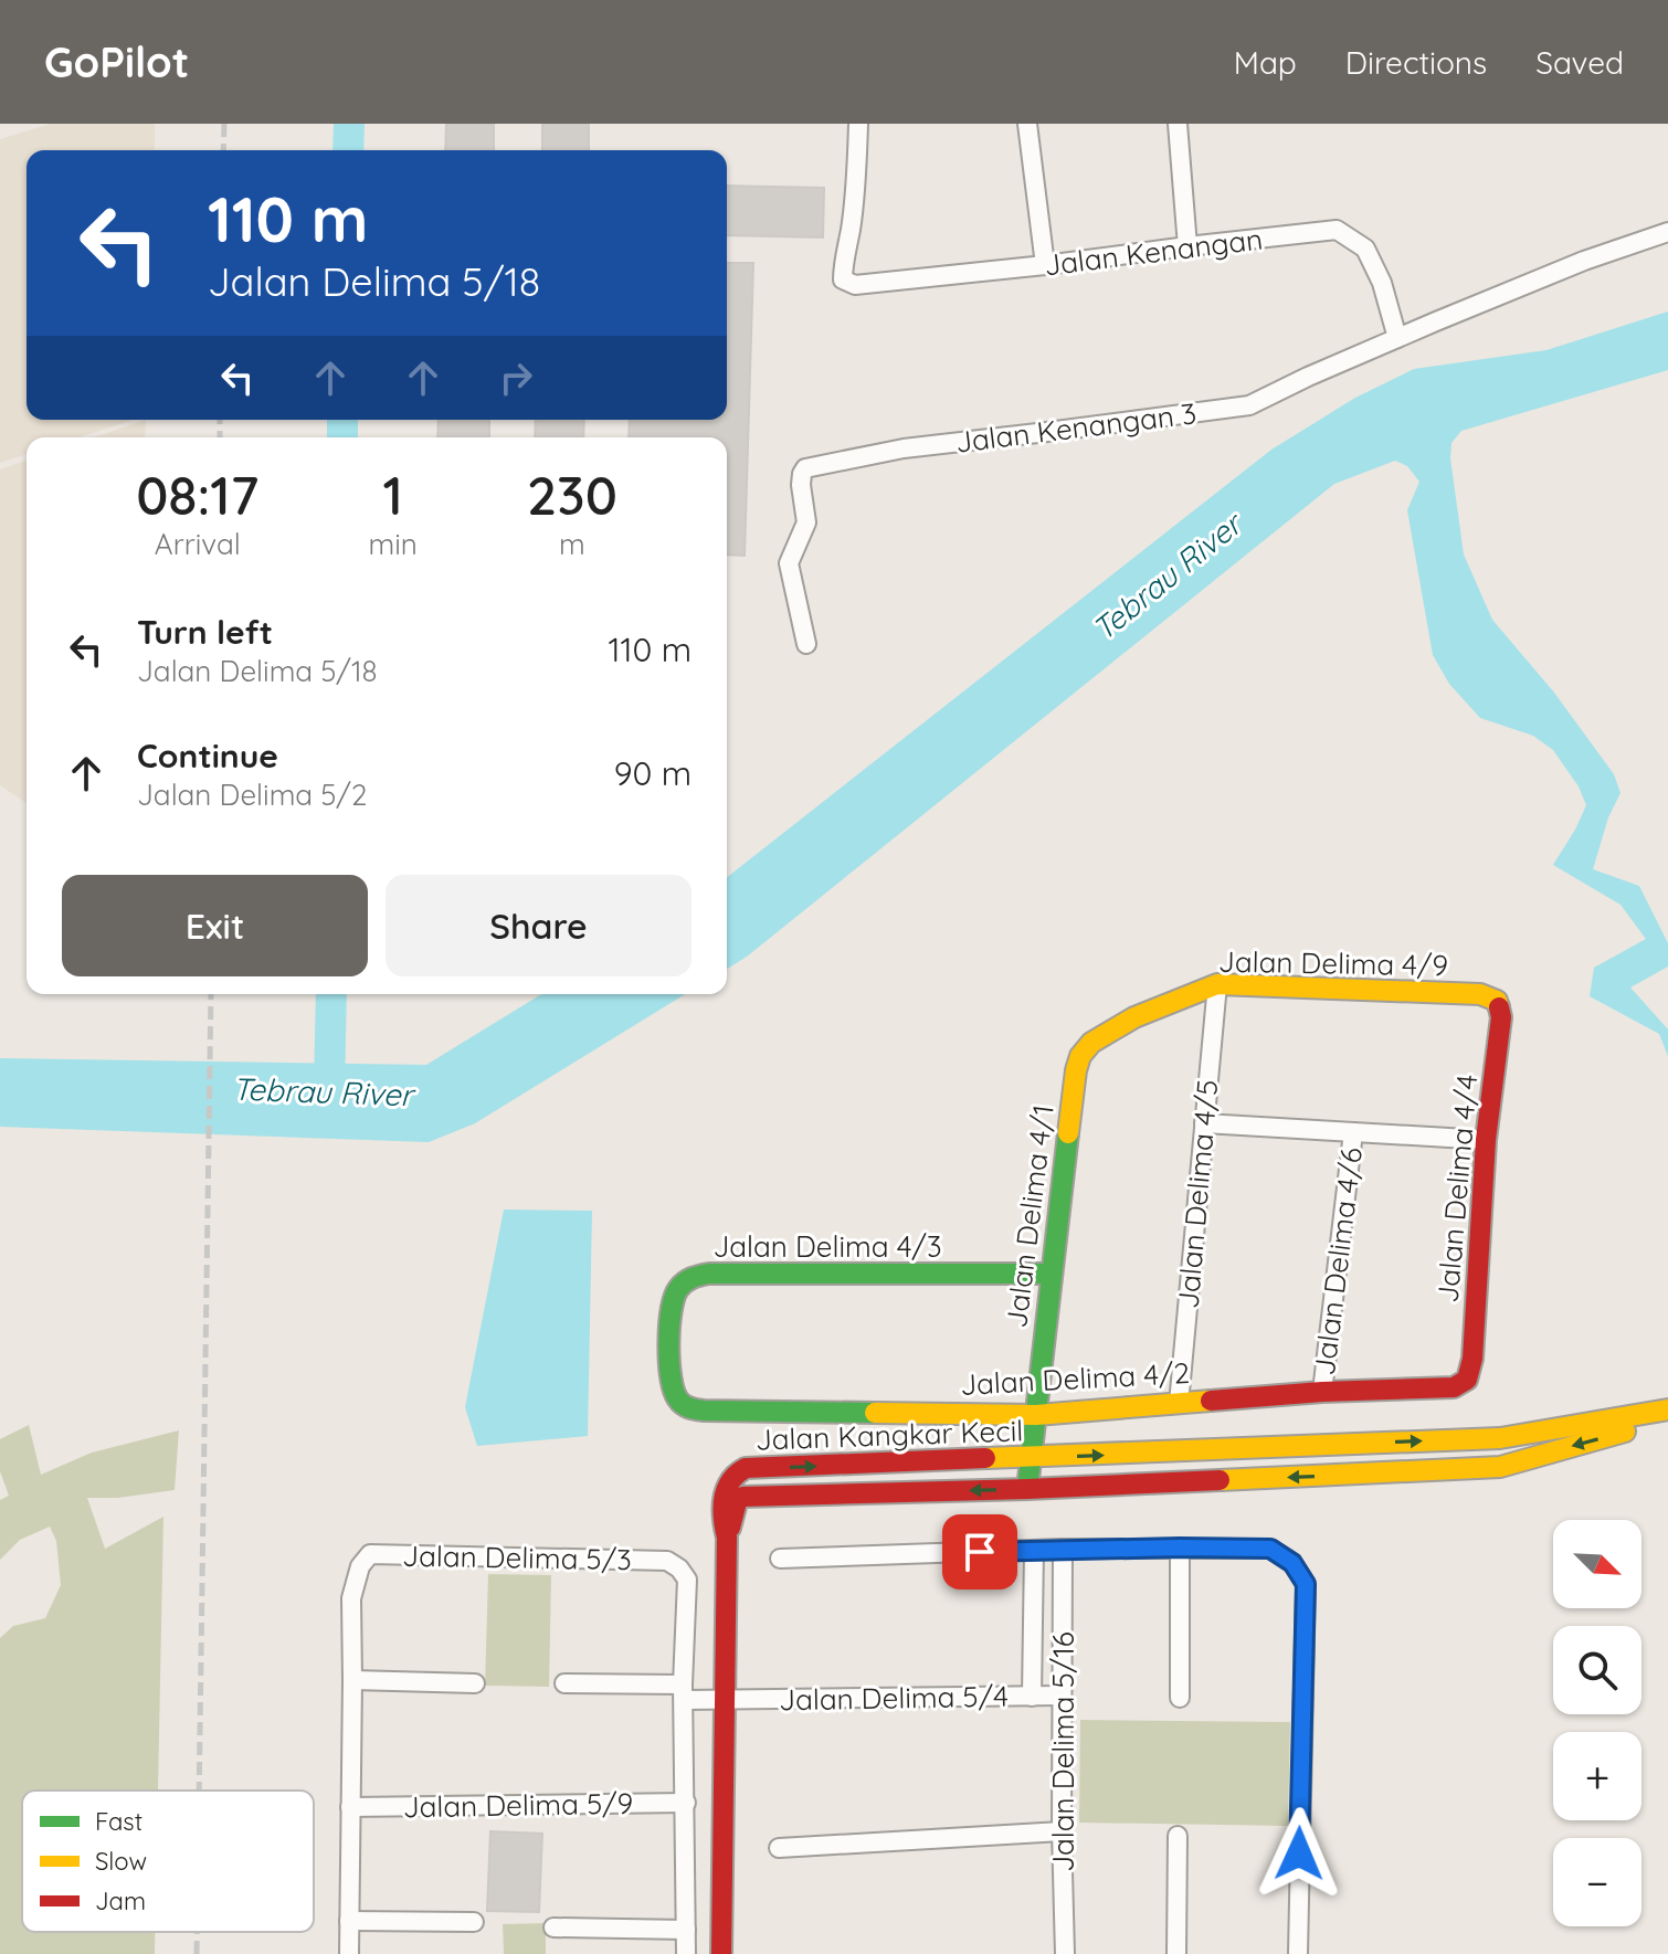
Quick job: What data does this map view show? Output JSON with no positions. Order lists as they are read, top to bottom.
{
  "streets": {
    "street": [
      "Jalan Kenangan",
      "Jalan Kenangan 3",
      "Jalan Delima 4/9",
      "Jalan Delima 4/4",
      "Jalan Delima 4/5",
      "Jalan Delima 4/1",
      "Jalan Delima 4/3",
      "Jalan Delima 4/6",
      "Jalan Delima 4/2",
      "Jalan Kangkar Kecil",
      "Jalan Delima 5/3",
      "Jalan Delima 5/4",
      "Jalan Delima 5/16",
      "Jalan Delima 5/9"
    ]
  },
  "crossings": [
    ["Jalan Kenangan", "Jalan Kenangan 3"],
    ["Jalan Delima 4/9", "Jalan Delima 4/4"],
    ["Jalan Delima 4/9", "Jalan Delima 4/5"],
    ["Jalan Delima 4/9", "Jalan Delima 4/1"],
    ["Jalan Delima 4/4", "Jalan Delima 4/2"],
    ["Jalan Delima 4/5", "Jalan Delima 4/2"],
    ["Jalan Delima 4/1", "Jalan Delima 4/3"],
    ["Jalan Delima 4/1", "Jalan Delima 4/2"],
    ["Jalan Delima 4/1", "Jalan Kangkar Kecil"],
    ["Jalan Delima 4/3", "Jalan Delima 4/2"],
    ["Jalan Delima 4/6", "Jalan Delima 4/2"],
    ["Jalan Delima 5/3", "Jalan Delima 5/4"],
    ["Jalan Delima 5/3", "Jalan Delima 5/9"],
    ["Jalan Delima 5/4", "Jalan Delima 5/16"]
  ],
  "water": ["Tebrau River"],
  "legend": ["Fast", "Slow", "Jam"],
  "north": "bottom right",
  "page": {
    "header": "GoPilot",
    "nav": ["Map", "Directions", "Saved"],
    "turn": ["110 m", "Jalan Delima 5/18"],
    "eta": [
      "08:17",
      "Arrival",
      "1",
      "min",
      "230",
      "m"
    ],
    "list": [
      {
        "name": "Turn left",
        "note": "Jalan Delima 5/18",
        "value": "110 m"
      },
      {
        "name": "Continue",
        "note": "Jalan Delima 5/2",
        "value": "90 m"
      }
    ],
    "buttons": ["Exit", "Share"],
    "map_buttons": ["+", "−"]
  }
}
